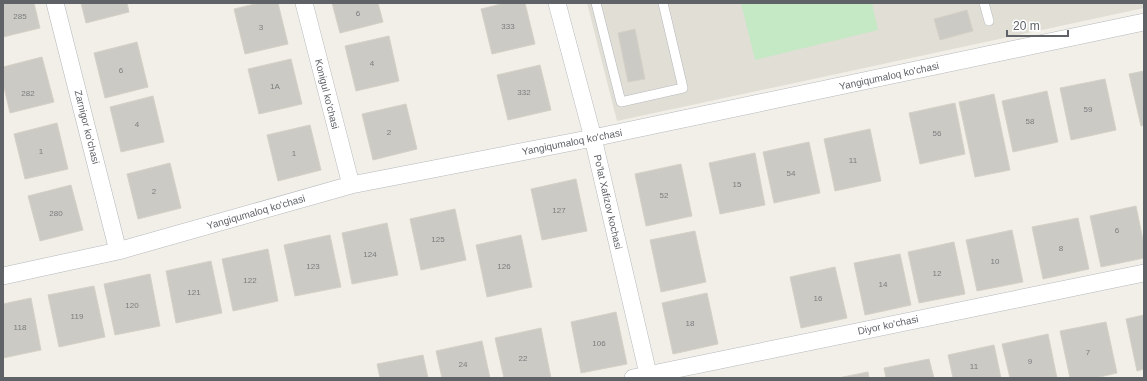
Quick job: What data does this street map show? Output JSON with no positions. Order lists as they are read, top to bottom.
{
  "streets": {
    "street": [
      "Yangiqumaloq ko'chasi",
      "Konigul ko'chasi",
      "Zarnigor ko'chasi",
      "Po'lat Xafizov kochasi",
      "Diyor ko'chasi"
    ]
  },
  "crossings": [
    ["Yangiqumaloq ko'chasi", "Konigul ko'chasi"],
    ["Yangiqumaloq ko'chasi", "Zarnigor ko'chasi"],
    ["Yangiqumaloq ko'chasi", "Po'lat Xafizov kochasi"],
    ["Po'lat Xafizov kochasi", "Diyor ko'chasi"]
  ],
  "house_numbers": [
    "6",
    "285",
    "333",
    "3",
    "4",
    "6",
    "1A",
    "332",
    "282",
    "59",
    "58",
    "4",
    "2",
    "56",
    "1",
    "1",
    "11",
    "54",
    "15",
    "2",
    "52",
    "127",
    "280",
    "6",
    "125",
    "8",
    "124",
    "10",
    "123",
    "126",
    "12",
    "122",
    "14",
    "121",
    "16",
    "120",
    "119",
    "18",
    "118",
    "106",
    "7",
    "22",
    "9",
    "24",
    "11"
  ],
  "scale_bar": "20 m"
}
